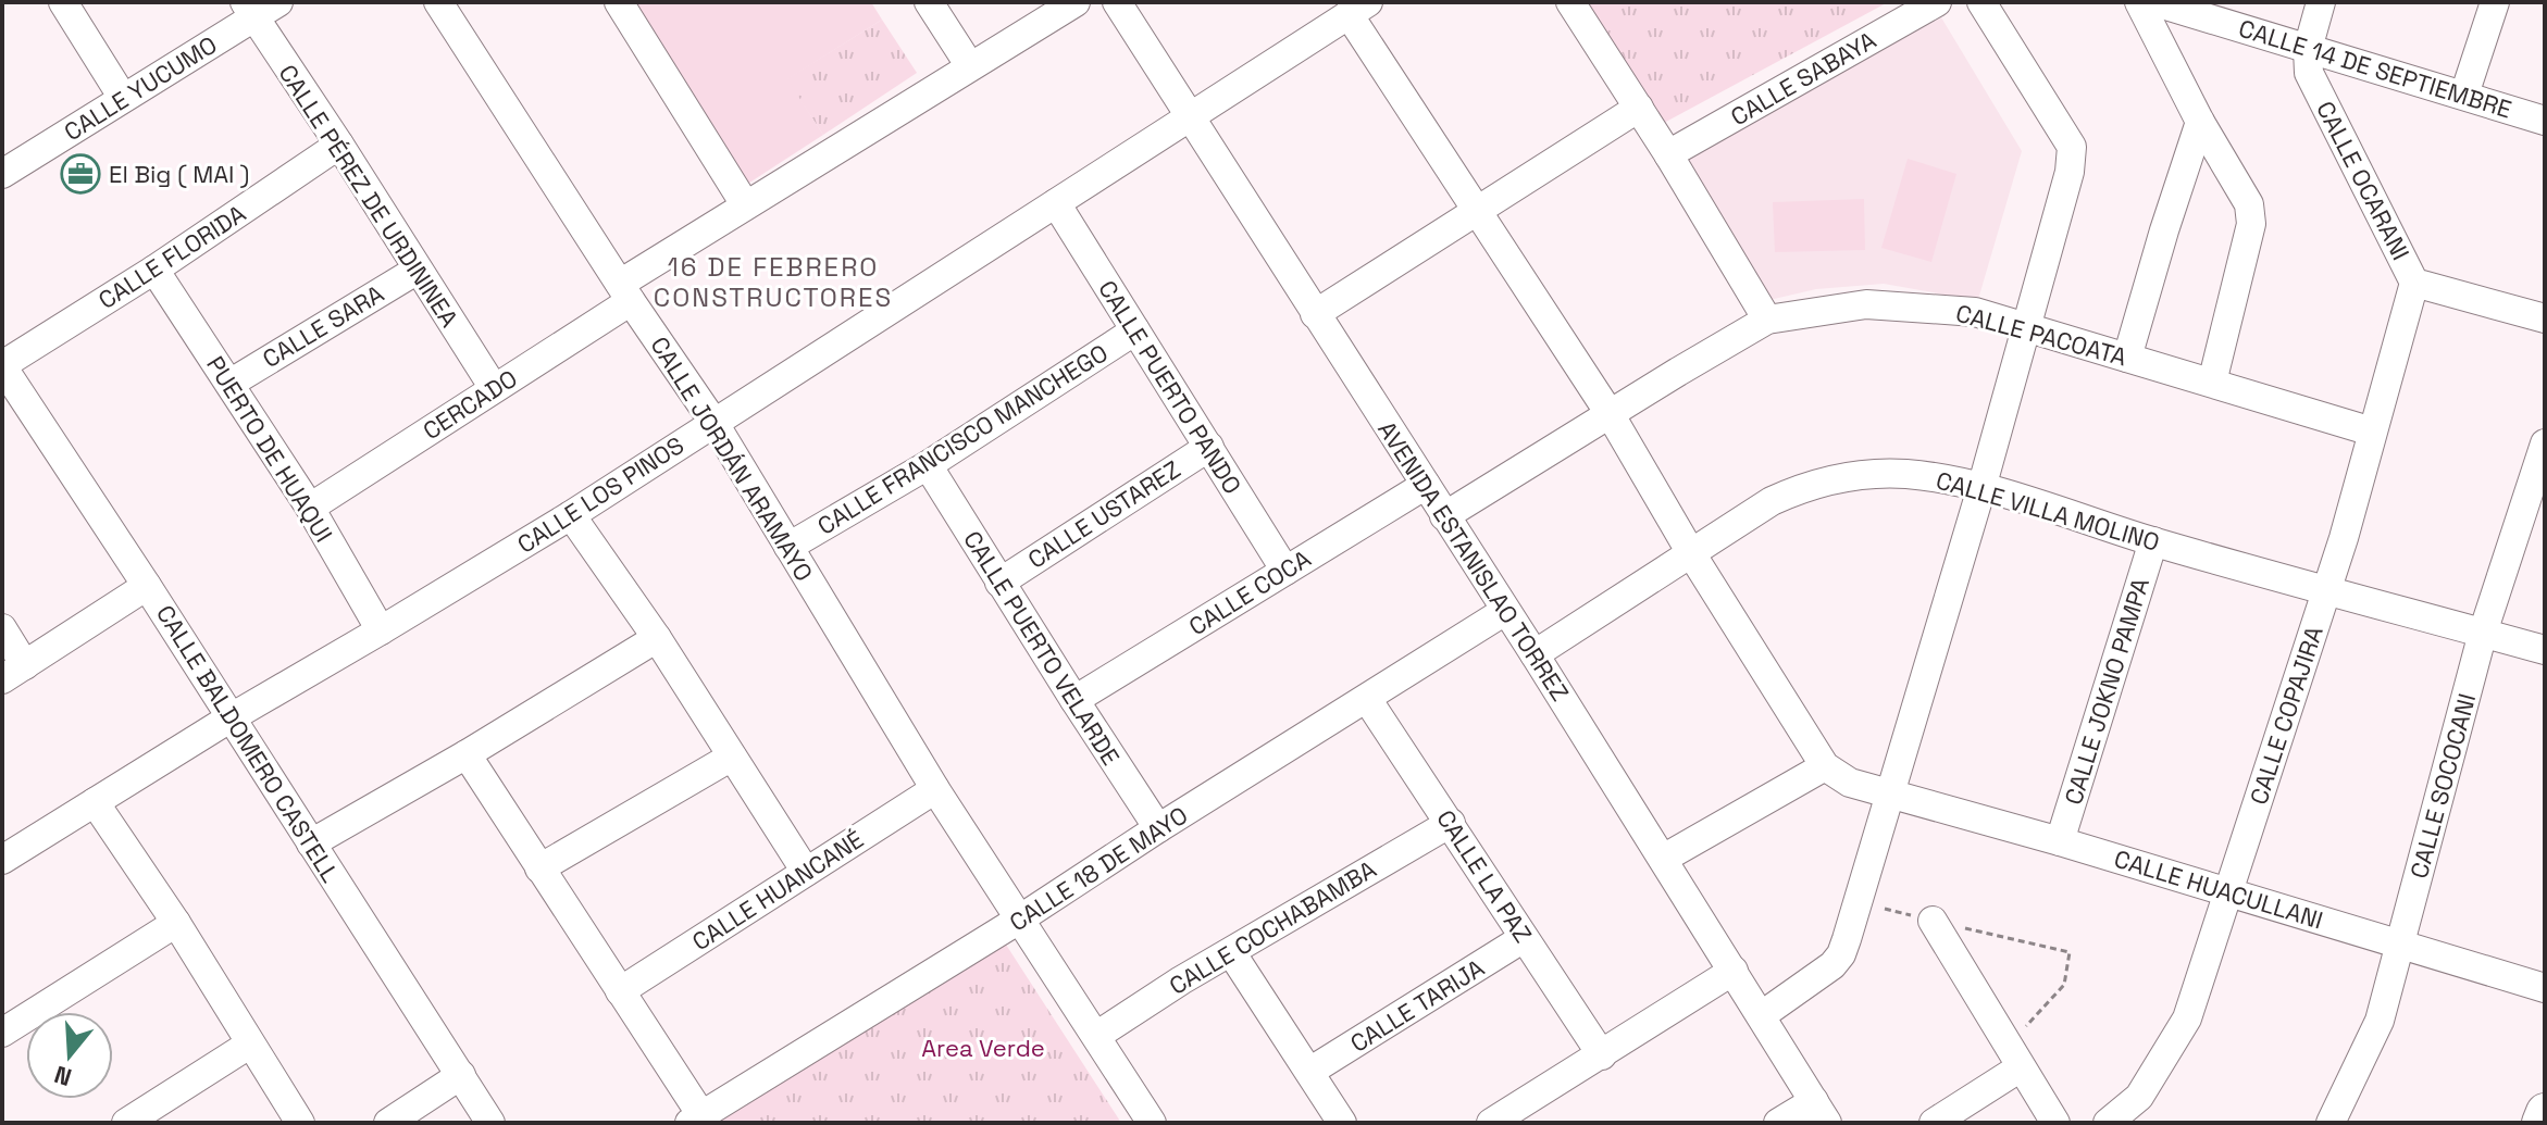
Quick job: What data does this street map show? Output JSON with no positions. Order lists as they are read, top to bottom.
{
  "streets": {
    "street": [
      "CALLE 14 DE SEPTIEMBRE",
      "CALLE SABAYA",
      "CALLE YUCUMO",
      "CALLE OCARANI",
      "CALLE PÉREZ DE URDININEA",
      "CALLE FLORIDA",
      "CALLE SARA",
      "CALLE PACOATA",
      "CALLE PUERTO PANDO",
      "CERCADO",
      "CALLE FRANCISCO MANCHEGO",
      "PUERTO DE HUAQUI",
      "CALLE JORDÁN ARAMAYO",
      "CALLE LOS PINOS",
      "CALLE VILLA MOLINO",
      "CALLE USTAREZ",
      "AVENIDA ESTANISLAO TORREZ",
      "CALLE COCA",
      "CALLE PUERTO VELARDE",
      "CALLE JOKNO PAMPA",
      "CALLE COPAJIRA",
      "CALLE BALDOMERO CASTELL",
      "CALLE SOCOCANI",
      "CALLE 18 DE MAYO",
      "CALLE LA PAZ",
      "CALLE HUACULLANI",
      "CALLE HUANCANÉ",
      "CALLE COCHABAMBA",
      "CALLE TARIJA"
    ]
  },
  "crossings": [
    ["CALLE 14 DE SEPTIEMBRE", "CALLE OCARANI"],
    ["CALLE YUCUMO", "CALLE PÉREZ DE URDININEA"],
    ["CALLE OCARANI", "CALLE COPAJIRA"],
    ["CALLE PÉREZ DE URDININEA", "CALLE FLORIDA"],
    ["CALLE PÉREZ DE URDININEA", "CALLE SARA"],
    ["CALLE PÉREZ DE URDININEA", "CERCADO"],
    ["CALLE FLORIDA", "PUERTO DE HUAQUI"],
    ["CALLE FLORIDA", "CALLE BALDOMERO CASTELL"],
    ["CALLE SARA", "PUERTO DE HUAQUI"],
    ["CALLE PACOATA", "AVENIDA ESTANISLAO TORREZ"],
    ["CALLE PACOATA", "CALLE COPAJIRA"],
    ["CALLE PUERTO PANDO", "CALLE FRANCISCO MANCHEGO"],
    ["CALLE PUERTO PANDO", "CALLE LOS PINOS"],
    ["CALLE PUERTO PANDO", "CALLE USTAREZ"],
    ["CALLE PUERTO PANDO", "CALLE COCA"],
    ["CERCADO", "PUERTO DE HUAQUI"],
    ["CERCADO", "CALLE JORDÁN ARAMAYO"],
    ["CALLE FRANCISCO MANCHEGO", "CALLE JORDÁN ARAMAYO"],
    ["CALLE FRANCISCO MANCHEGO", "CALLE PUERTO VELARDE"],
    ["PUERTO DE HUAQUI", "CALLE LOS PINOS"],
    ["CALLE JORDÁN ARAMAYO", "CALLE LOS PINOS"],
    ["CALLE JORDÁN ARAMAYO", "CALLE 18 DE MAYO"],
    ["CALLE JORDÁN ARAMAYO", "CALLE HUANCANÉ"],
    ["CALLE JORDÁN ARAMAYO", "CALLE COCHABAMBA"],
    ["CALLE LOS PINOS", "AVENIDA ESTANISLAO TORREZ"],
    ["CALLE LOS PINOS", "CALLE BALDOMERO CASTELL"],
    ["CALLE VILLA MOLINO", "AVENIDA ESTANISLAO TORREZ"],
    ["CALLE VILLA MOLINO", "CALLE JOKNO PAMPA"],
    ["CALLE VILLA MOLINO", "CALLE COPAJIRA"],
    ["CALLE VILLA MOLINO", "CALLE SOCOCANI"],
    ["CALLE USTAREZ", "CALLE PUERTO VELARDE"],
    ["AVENIDA ESTANISLAO TORREZ", "CALLE COCA"],
    ["AVENIDA ESTANISLAO TORREZ", "CALLE 18 DE MAYO"],
    ["CALLE COCA", "CALLE PUERTO VELARDE"],
    ["CALLE PUERTO VELARDE", "CALLE 18 DE MAYO"],
    ["CALLE JOKNO PAMPA", "CALLE HUACULLANI"],
    ["CALLE COPAJIRA", "CALLE HUACULLANI"],
    ["CALLE SOCOCANI", "CALLE HUACULLANI"],
    ["CALLE 18 DE MAYO", "CALLE LA PAZ"],
    ["CALLE LA PAZ", "CALLE COCHABAMBA"],
    ["CALLE LA PAZ", "CALLE TARIJA"]
  ],
  "districts": ["16 DE FEBRERO CONSTRUCTORES"],
  "parks": ["Area Verde"],
  "places": {
    "office": ["El Big ( MAI )"]
  },
  "north": "bottom"
}
